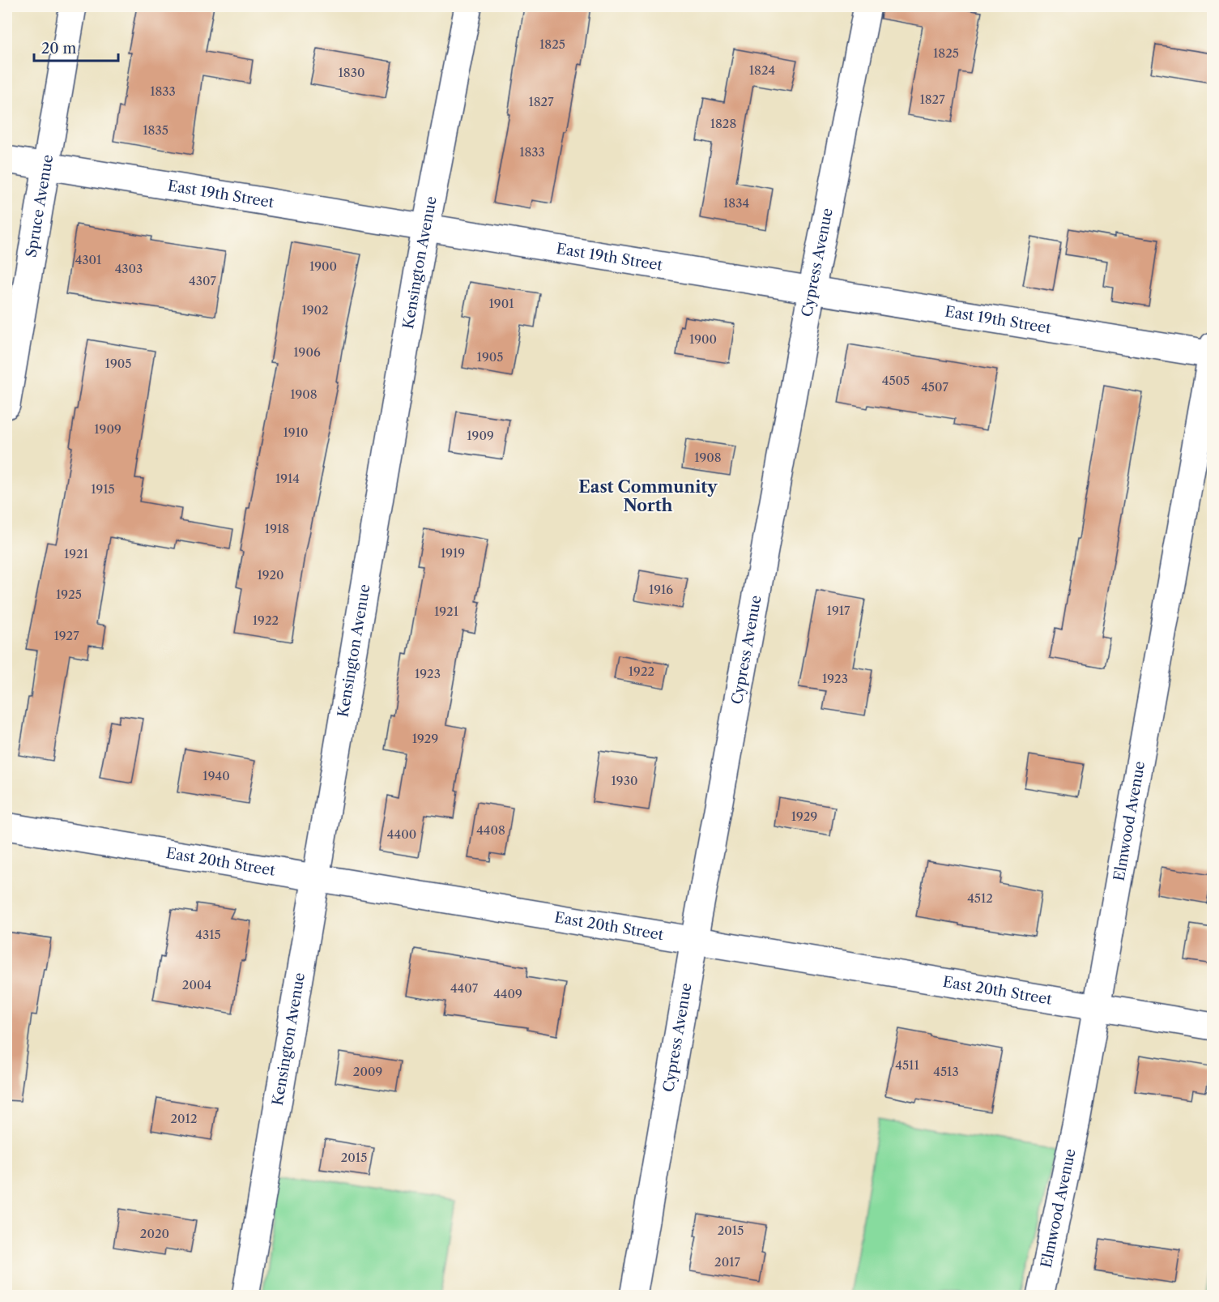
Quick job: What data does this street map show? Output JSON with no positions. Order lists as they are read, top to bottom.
{
  "streets": {
    "street": [
      "East 19th Street",
      "Spruce Avenue",
      "Kensington Avenue",
      "Cypress Avenue",
      "Elmwood Avenue",
      "East 20th Street"
    ]
  },
  "crossings": [
    ["East 19th Street", "Spruce Avenue"],
    ["East 19th Street", "Kensington Avenue"],
    ["East 19th Street", "Cypress Avenue"],
    ["East 19th Street", "Elmwood Avenue"],
    ["Kensington Avenue", "East 20th Street"],
    ["Cypress Avenue", "East 20th Street"],
    ["Elmwood Avenue", "East 20th Street"]
  ],
  "districts": ["East Community North"],
  "house_numbers": [
    "1825",
    "1825",
    "1824",
    "1830",
    "1833",
    "1827",
    "1827",
    "1828",
    "1835",
    "1833",
    "1834",
    "4301",
    "1900",
    "4303",
    "4307",
    "1901",
    "1902",
    "1900",
    "1906",
    "1905",
    "1905",
    "4505",
    "4507",
    "1908",
    "1909",
    "1910",
    "1909",
    "1908",
    "1914",
    "1915",
    "1918",
    "1919",
    "1921",
    "1920",
    "1916",
    "1925",
    "1917",
    "1921",
    "1922",
    "1927",
    "1922",
    "1923",
    "1923",
    "1929",
    "1940",
    "1930",
    "1929",
    "4408",
    "4400",
    "4512",
    "4315",
    "2004",
    "4407",
    "4409",
    "4511",
    "2009",
    "4513",
    "2012",
    "2015",
    "2015",
    "2020",
    "2017"
  ],
  "scale_bar": "20 m"
}
